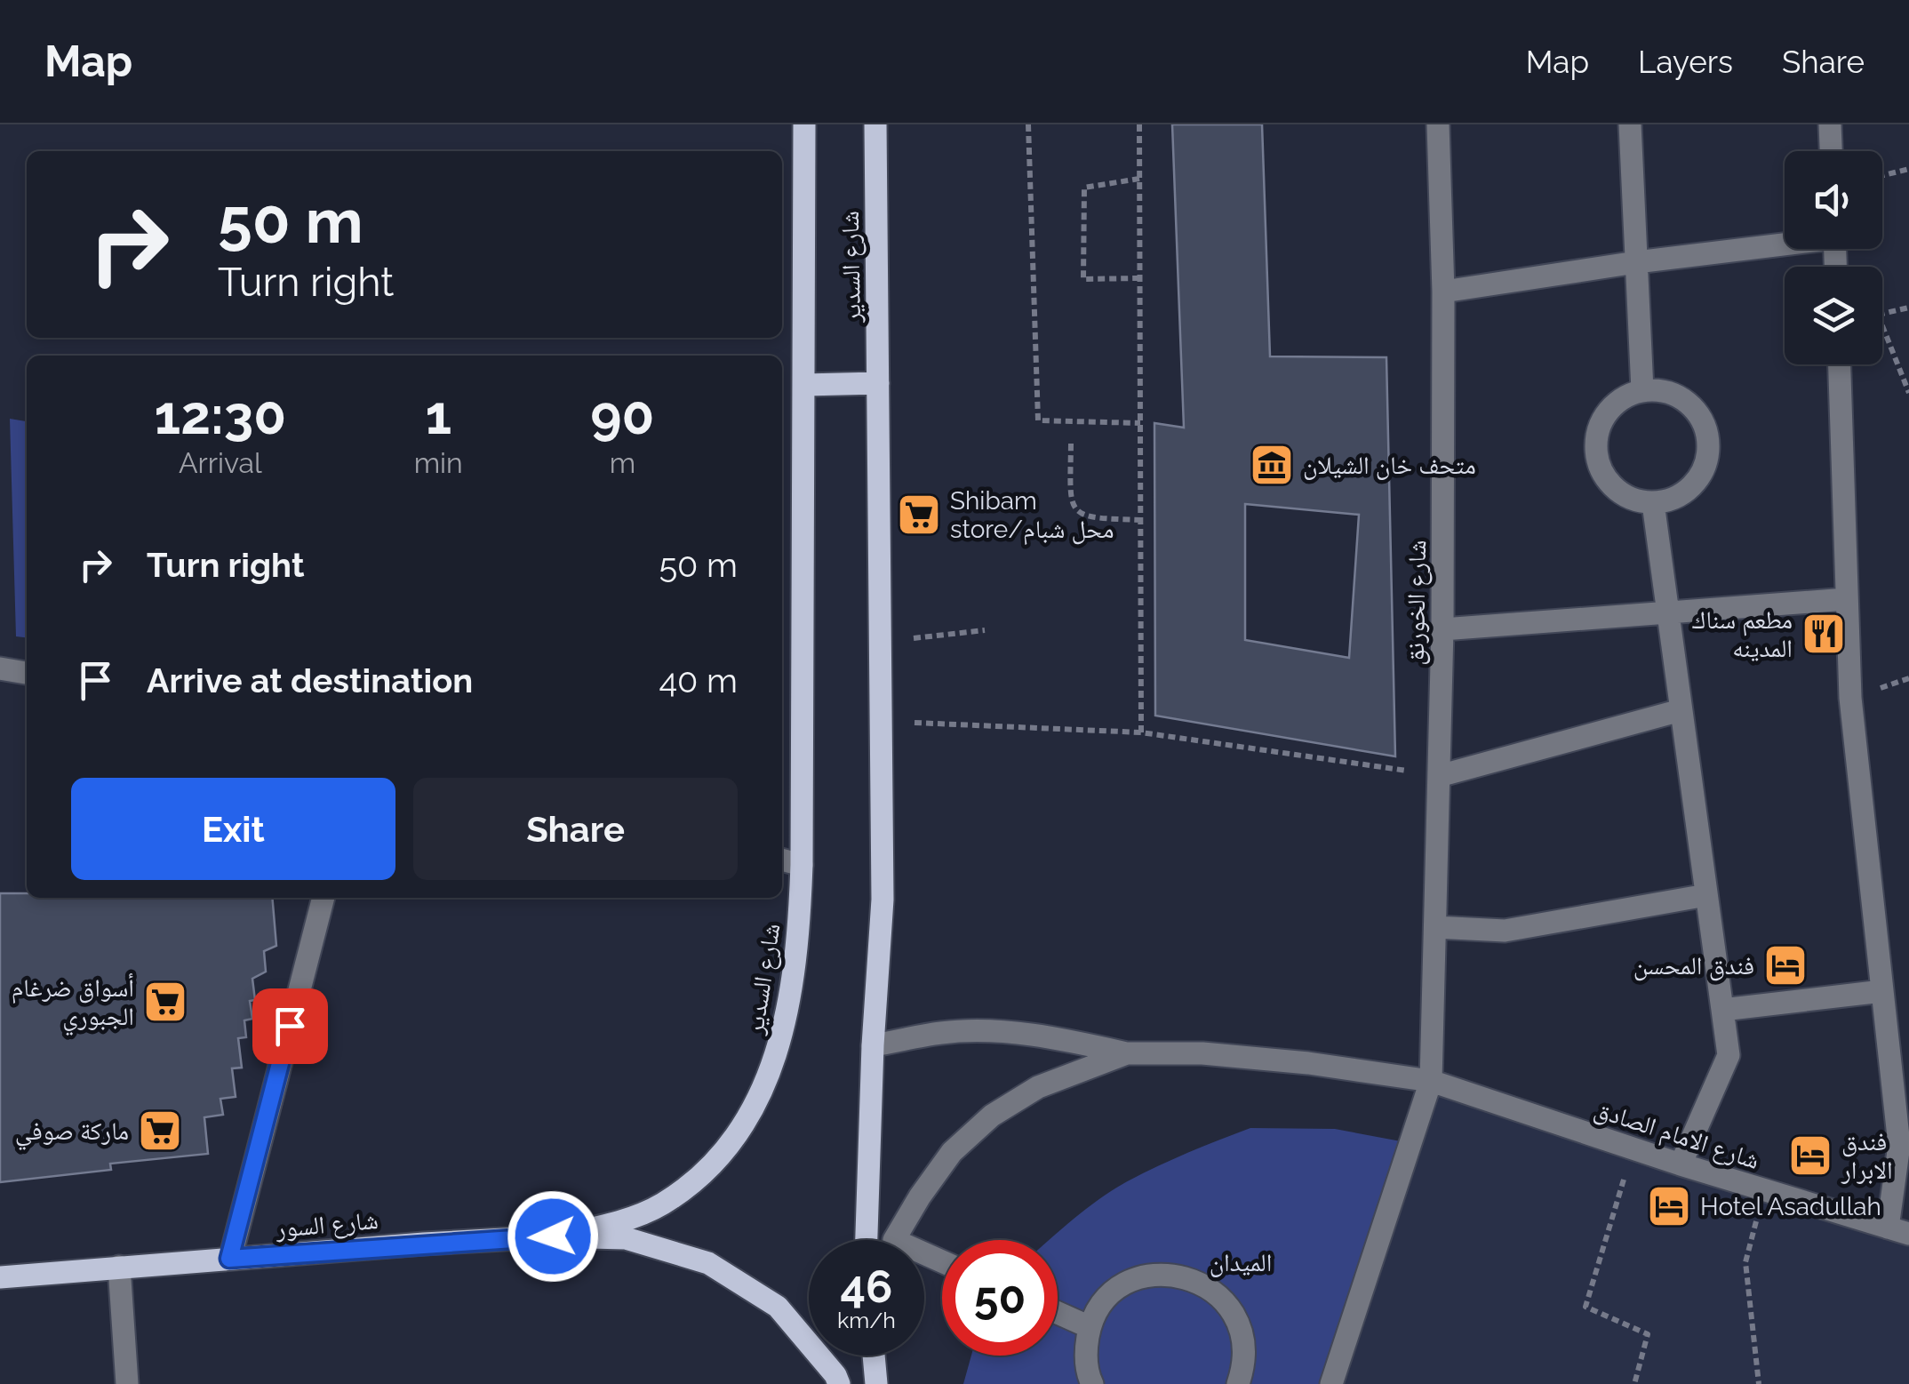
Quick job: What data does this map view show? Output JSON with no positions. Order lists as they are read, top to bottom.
{
  "streets": {
    "main road": ["شارع السدير", "شارع السور"],
    "street": ["شارع الخورنق", "شارع الامام الصادق"]
  },
  "crossings": [
    ["شارع السدير", "شارع السور"],
    ["شارع الخورنق", "شارع الامام الصادق"]
  ],
  "parks": ["الميدان"],
  "places": {
    "museum": ["متحف خان الشيلان"],
    "supermarket": ["Shibam store/محل شبام", "أسواق ضرغام الجبوري", "ماركة صوفي"],
    "restaurant": ["مطعم سناك المدينه"],
    "hotel": ["فندق المحسن", "فندق الابرار", "Hotel Asadullah"]
  },
  "page": {
    "header": "Map",
    "nav": ["Map", "Layers", "Share"],
    "turn": ["50 m", "Turn right"],
    "eta": [
      "12:30",
      "Arrival",
      "1",
      "min",
      "90",
      "m"
    ],
    "list": [
      {
        "name": "Turn right",
        "value": "50 m"
      },
      {
        "name": "Arrive at destination",
        "value": "40 m"
      }
    ],
    "buttons": ["Exit", "Share"],
    "speed": "46 km/h",
    "limit": "50"
  }
}
